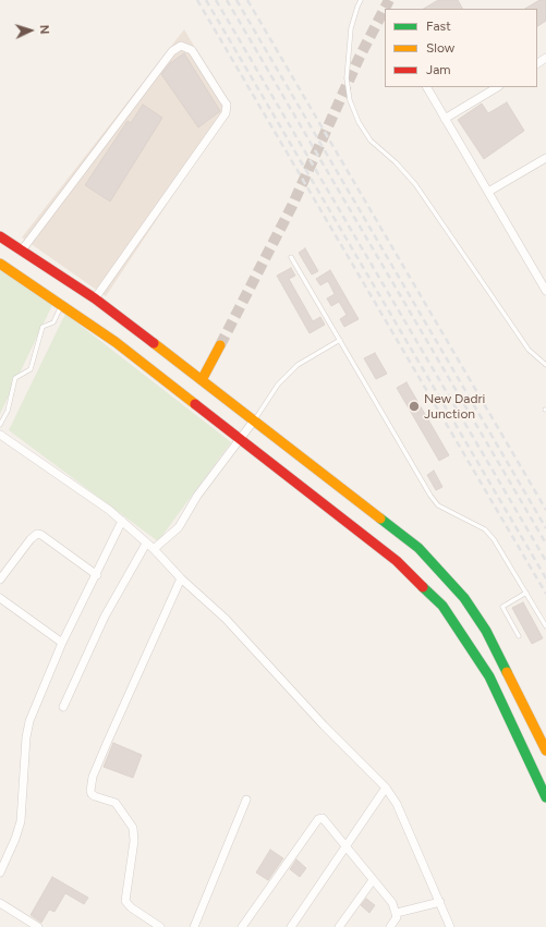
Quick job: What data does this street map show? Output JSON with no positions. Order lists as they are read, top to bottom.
{
  "places": ["New Dadri Junction"],
  "legend": ["Fast", "Slow", "Jam"],
  "north": "right"
}
